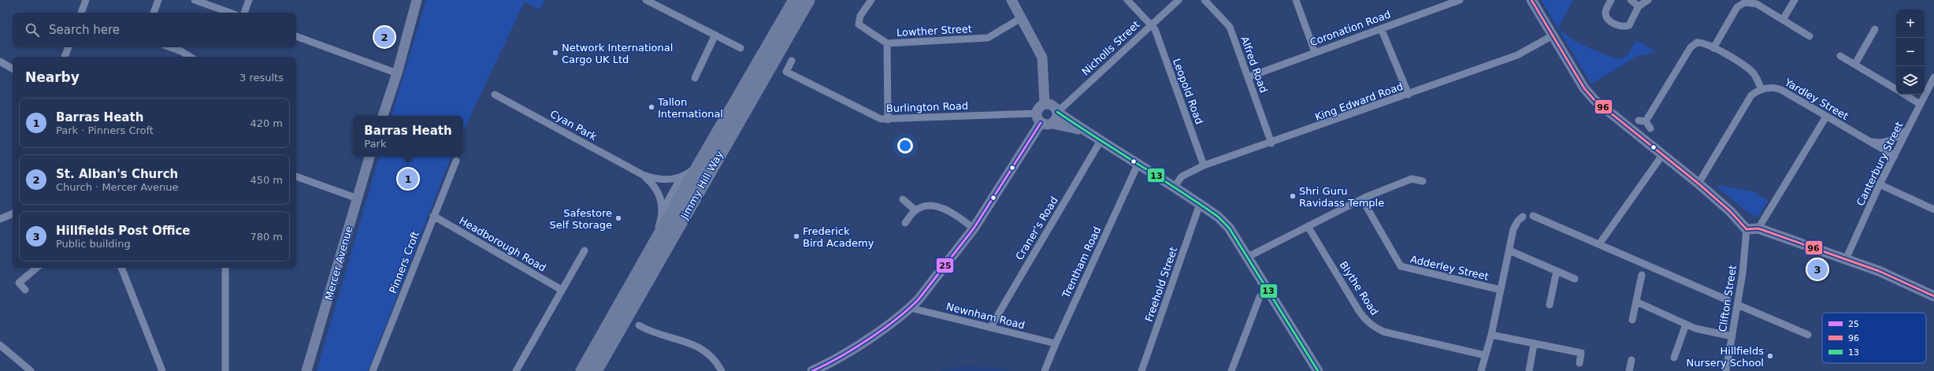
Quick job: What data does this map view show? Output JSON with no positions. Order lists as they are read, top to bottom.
{
  "streets": {
    "highway": ["Jimmy Hill Way"],
    "street": [
      "Coronation Road",
      "Lowther Street",
      "Nicholls Street",
      "Alfred Road",
      "Leopold Road",
      "Yardley Street",
      "King Edward Road",
      "Burlington Road",
      "Cyan Park",
      "Canterbury Street",
      "Craner's Road",
      "Headborough Road",
      "Pinners Croft",
      "Trentham Road",
      "Mercer Avenue",
      "Adderley Street",
      "Freehold Street",
      "Blythe Road",
      "Clifton Street",
      "Newnham Road"
    ]
  },
  "crossings": [
    ["Coronation Road", "Alfred Road"],
    ["Nicholls Street", "Leopold Road"],
    ["Nicholls Street", "Burlington Road"],
    ["Alfred Road", "King Edward Road"],
    ["Leopold Road", "King Edward Road"],
    ["Yardley Street", "Canterbury Street"],
    ["Cyan Park", "Jimmy Hill Way"],
    ["Craner's Road", "Newnham Road"],
    ["Headborough Road", "Pinners Croft"],
    ["Trentham Road", "Newnham Road"]
  ],
  "places": [
    "Network International Cargo UK Ltd",
    "Tallon International",
    "Shri Guru Ravidass Temple",
    "Safestore Self Storage",
    "Frederick Bird Academy",
    "Hillfields Nursery School"
  ],
  "lines": ["transit line 96", "transit line 13", "transit line 25"],
  "legend": ["25", "96", "13"],
  "page": {
    "map_buttons": ["+", "−"],
    "search": "Search here",
    "pins": ["2", "1", "3"],
    "heading": ["Nearby", "3 results"],
    "list": [
      {
        "mark": "1",
        "name": "Barras Heath",
        "note": "Park · Pinners Croft",
        "value": "420 m"
      },
      {
        "mark": "2",
        "name": "St. Alban's Church",
        "note": "Church · Mercer Avenue",
        "value": "450 m"
      },
      {
        "mark": "3",
        "name": "Hillfields Post Office",
        "note": "Public building",
        "value": "780 m"
      }
    ],
    "popup": ["Barras Heath", "Park"]
  }
}
